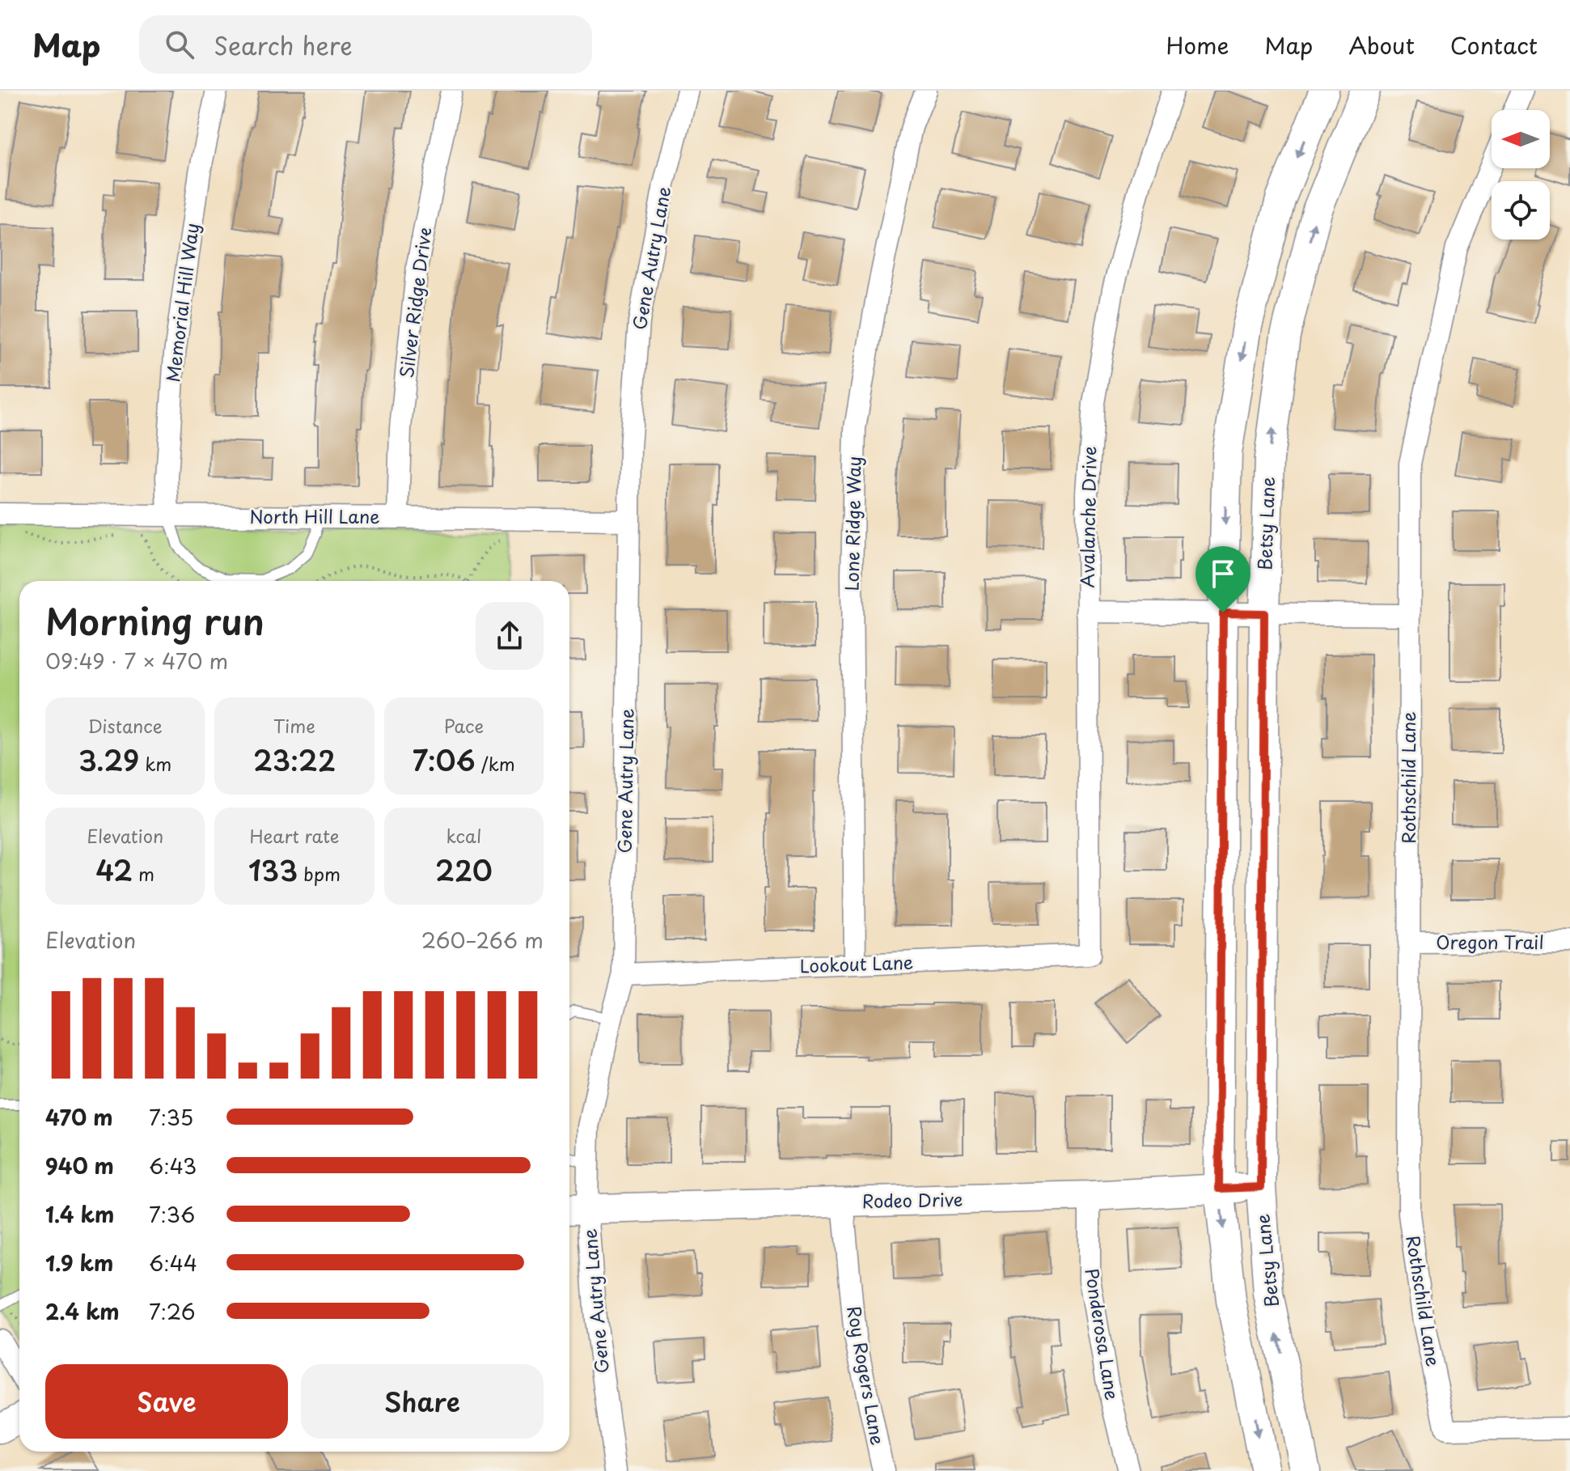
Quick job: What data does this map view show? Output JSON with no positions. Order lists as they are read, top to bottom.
{
  "streets": {
    "main road": ["Betsy Lane", "Rodeo Drive"],
    "street": [
      "Gene Autry Lane",
      "Memorial Hill Way",
      "Silver Ridge Drive",
      "North Hill Lane",
      "Avalanche Drive",
      "Lone Ridge Way",
      "Rothschild Lane",
      "Oregon Trail",
      "Lookout Lane",
      "Ponderosa Lane",
      "Roy Rogers Lane"
    ]
  },
  "crossings": [
    ["Gene Autry Lane", "North Hill Lane"],
    ["Gene Autry Lane", "Lookout Lane"],
    ["Gene Autry Lane", "Rodeo Drive"],
    ["Memorial Hill Way", "North Hill Lane"],
    ["Silver Ridge Drive", "North Hill Lane"],
    ["Avalanche Drive", "Lookout Lane"],
    ["Lone Ridge Way", "Lookout Lane"],
    ["Betsy Lane", "Rodeo Drive"],
    ["Rothschild Lane", "Oregon Trail"],
    ["Rodeo Drive", "Ponderosa Lane"],
    ["Rodeo Drive", "Roy Rogers Lane"]
  ],
  "north": "left",
  "page": {
    "header": "Map",
    "search": "Search here",
    "nav": [
      "Home",
      "Map",
      "About",
      "Contact"
    ],
    "heading": ["Morning run", "09:49 · 7 × 470 m"],
    "stats": [
      ["Distance", "3.29 km"],
      ["Time", "23:22"],
      ["Pace", "7:06 /km"],
      ["Elevation", "42 m"],
      ["Heart rate", "133 bpm"],
      ["kcal", "220"]
    ],
    "chart": ["Elevation", "260–266 m"],
    "list": [
      {
        "name": "470 m",
        "note": "7:35"
      },
      {
        "name": "940 m",
        "note": "6:43"
      },
      {
        "name": "1.4 km",
        "note": "7:36"
      },
      {
        "name": "1.9 km",
        "note": "6:44"
      },
      {
        "name": "2.4 km",
        "note": "7:26"
      }
    ],
    "buttons": ["Save", "Share"]
  }
}
